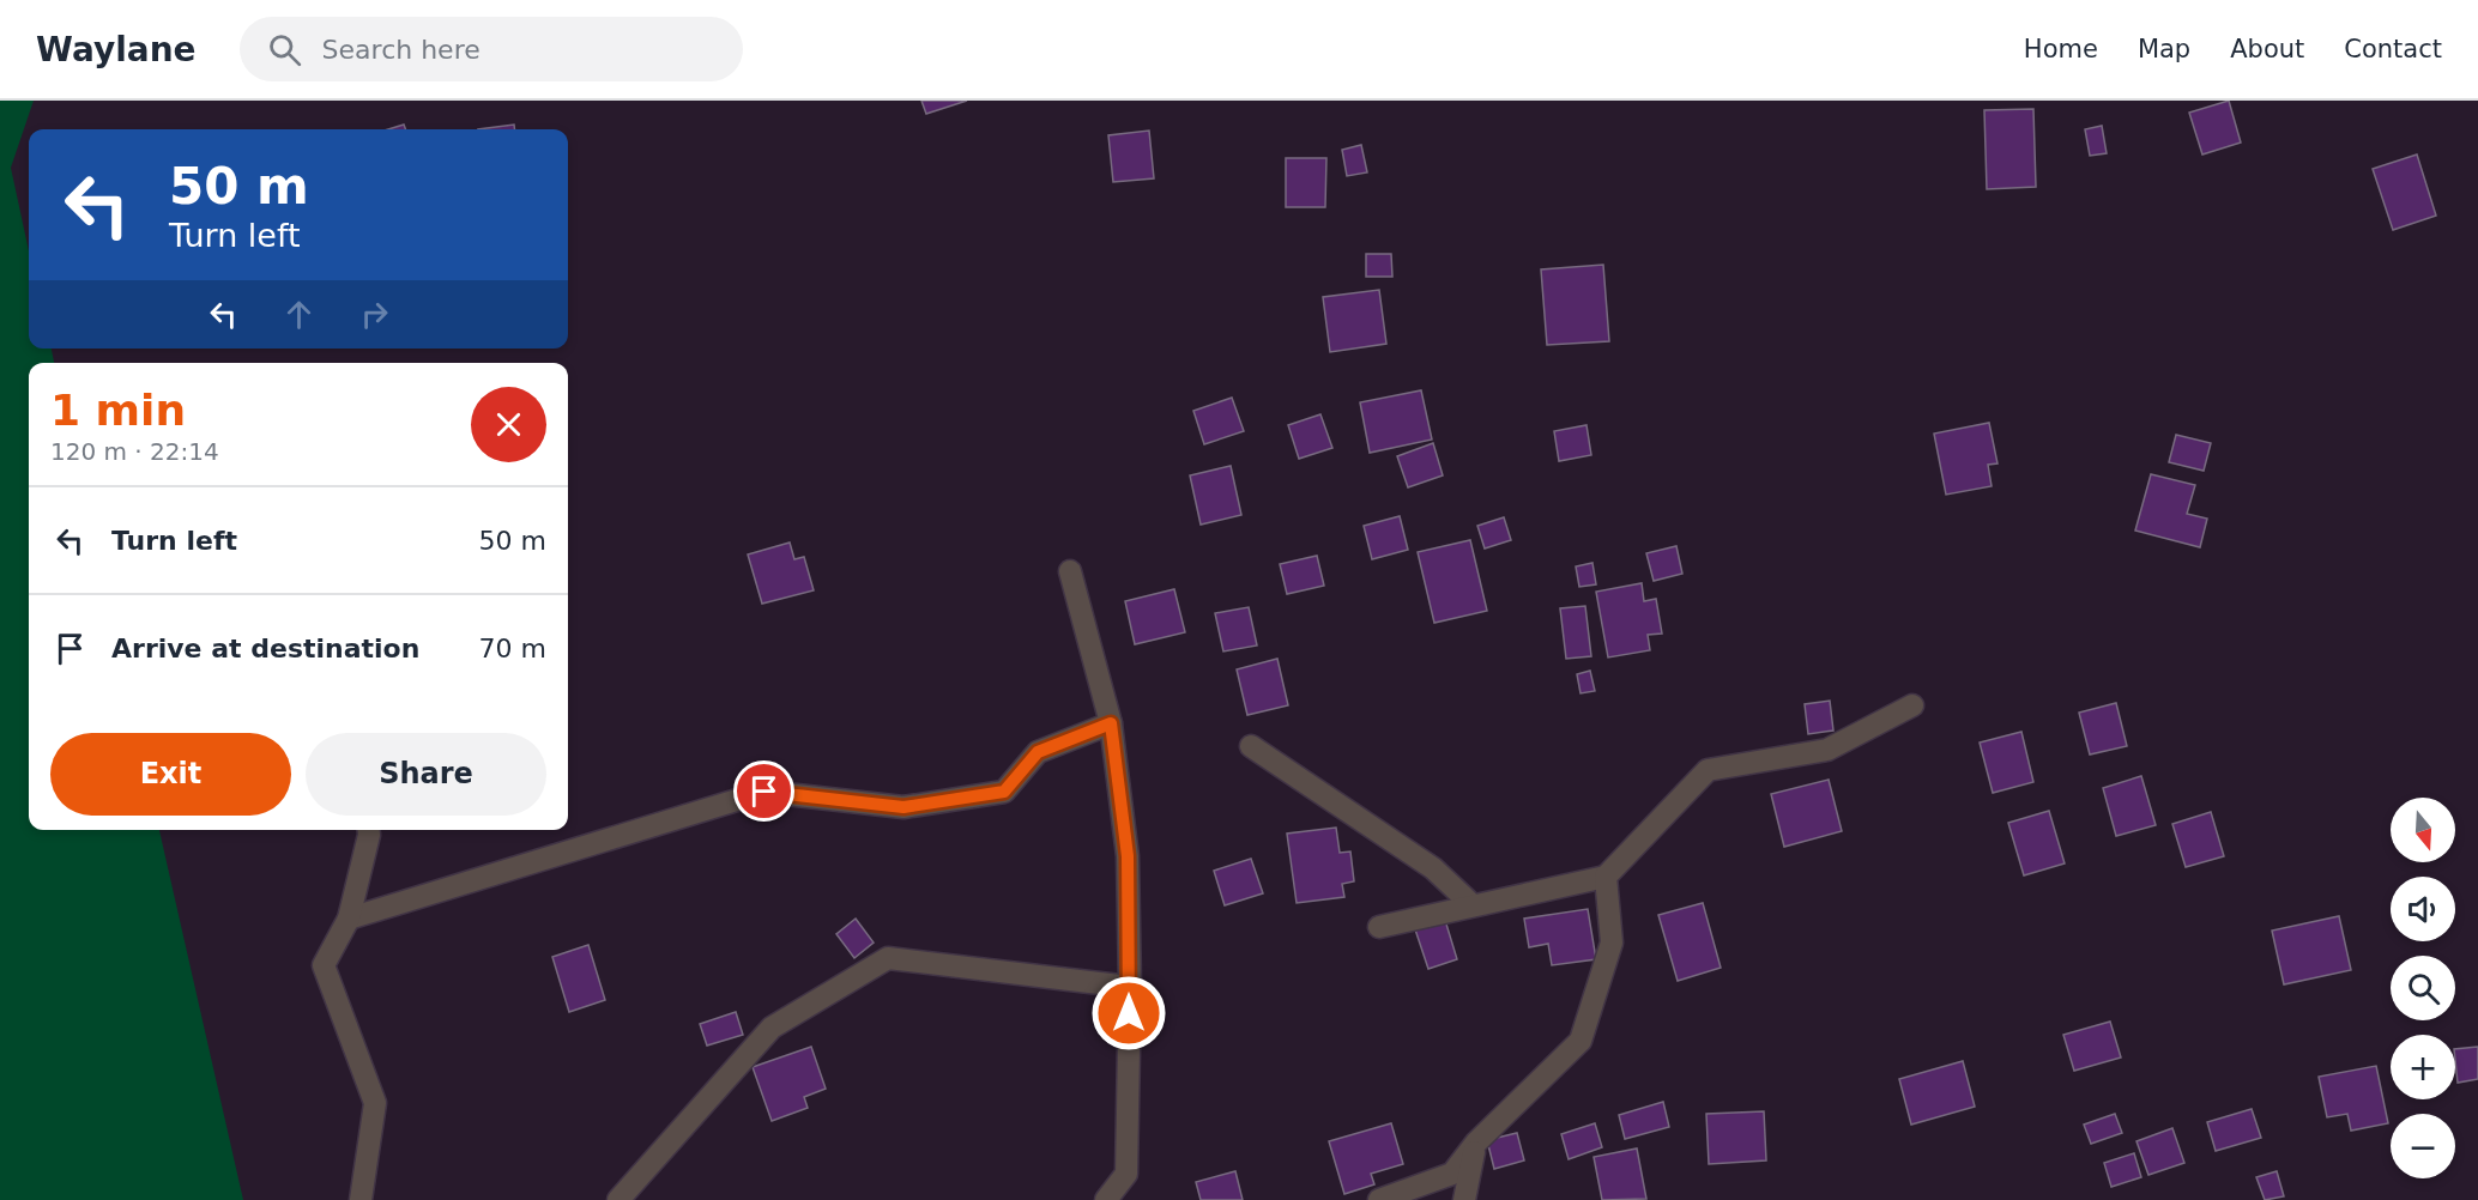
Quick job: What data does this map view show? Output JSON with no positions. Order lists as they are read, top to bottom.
{
  "north": "bottom",
  "page": {
    "header": "Waylane",
    "search": "Search here",
    "nav": [
      "Home",
      "Map",
      "About",
      "Contact"
    ],
    "turn": ["50 m", "Turn left"],
    "heading": ["1 min", "120 m · 22:14"],
    "list": [
      {
        "name": "Turn left",
        "value": "50 m"
      },
      {
        "name": "Arrive at destination",
        "value": "70 m"
      }
    ],
    "buttons": ["Exit", "Share"],
    "map_buttons": ["+", "−"]
  }
}
